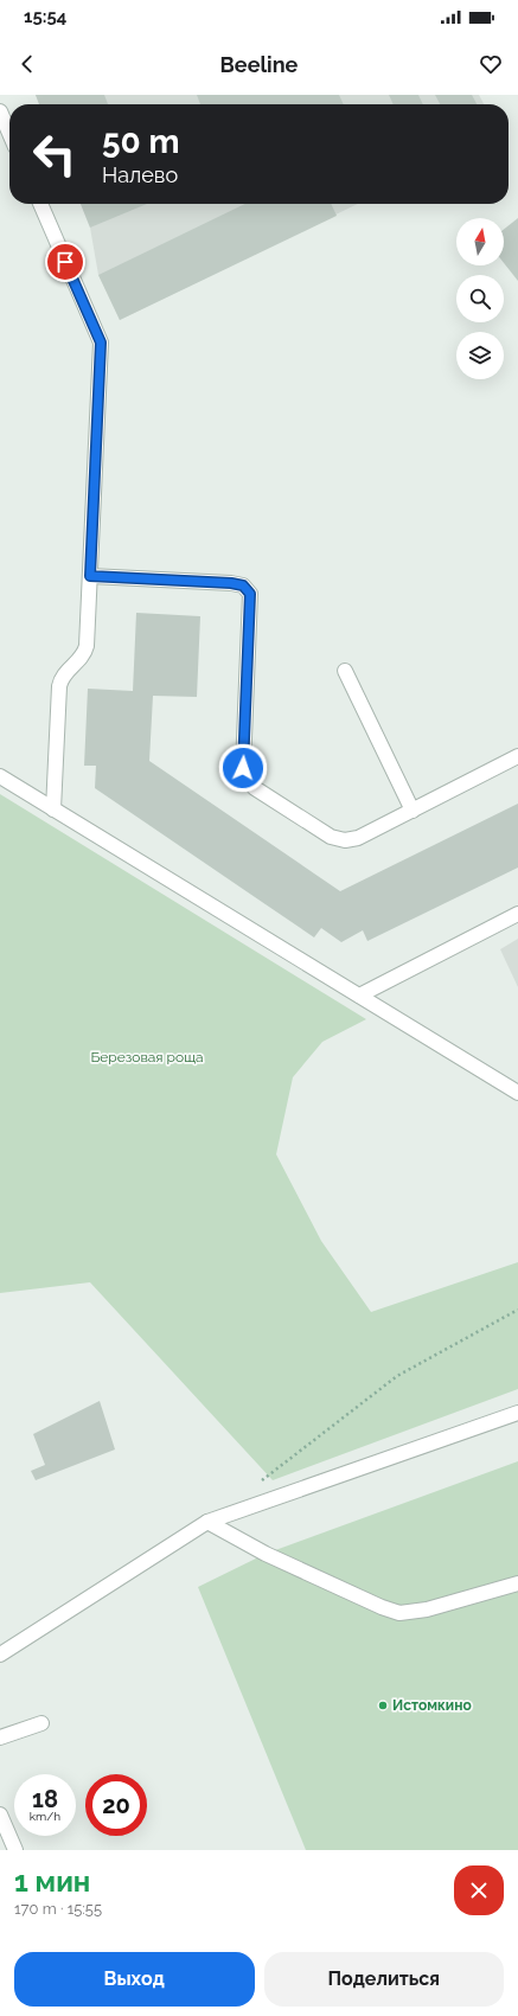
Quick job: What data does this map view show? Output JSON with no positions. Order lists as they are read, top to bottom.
{
  "parks": ["Березовая роща"],
  "places": ["Истомкино"],
  "north": "top",
  "page": {
    "status": "15:54",
    "header": "Beeline",
    "turn": ["50 m", "Налево"],
    "speed": "18 km/h",
    "limit": "20",
    "heading": ["1 мин", "170 m · 15:55"],
    "buttons": ["Выход", "Поделиться"]
  }
}
